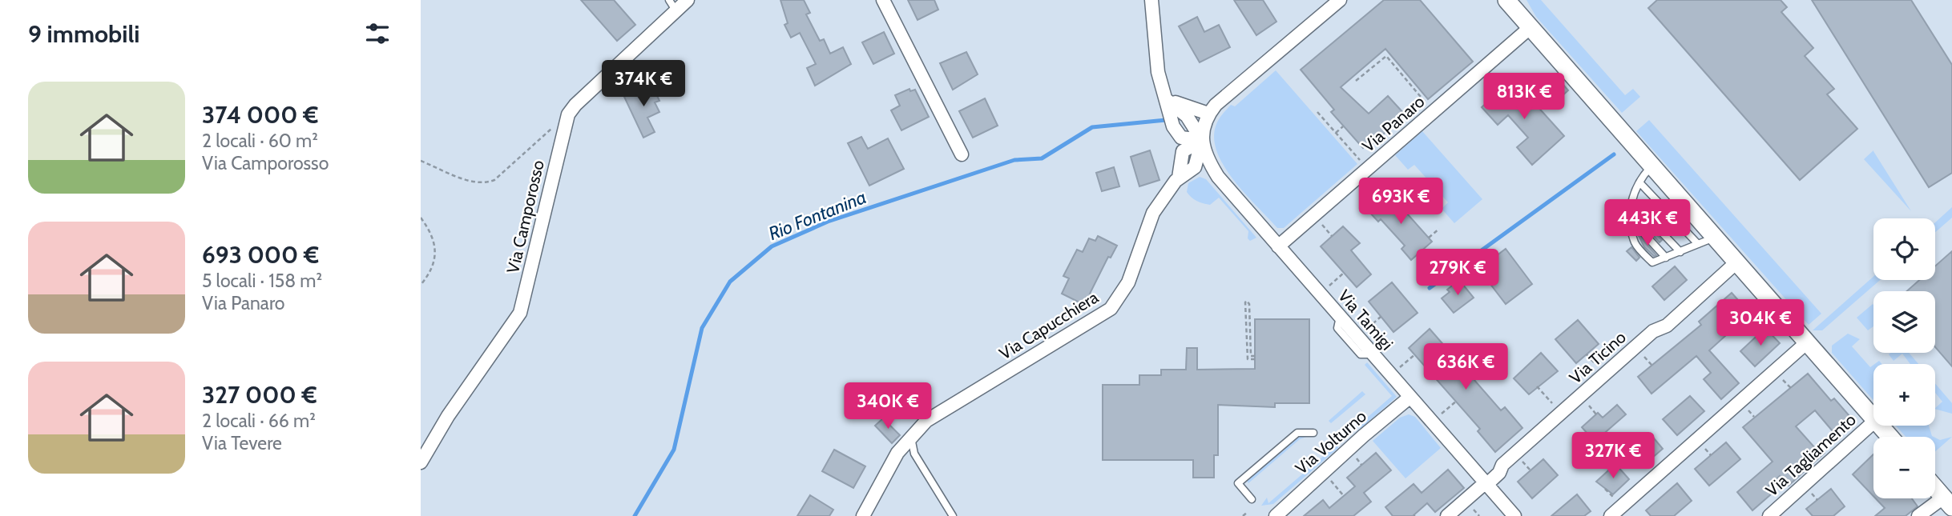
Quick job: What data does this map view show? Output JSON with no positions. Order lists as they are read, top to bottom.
{
  "streets": {
    "street": [
      "Via Panaro",
      "Via Camporosso",
      "Via Tamigi",
      "Via Capucchiera",
      "Via Ticino",
      "Via Volturno",
      "Via Tagliamento"
    ]
  },
  "crossings": [
    ["Via Panaro", "Via Tamigi"],
    ["Via Tamigi", "Via Capucchiera"],
    ["Via Tamigi", "Via Ticino"],
    ["Via Tamigi", "Via Volturno"]
  ],
  "water": ["Rio Fontanina"],
  "page": {
    "heading": "9 immobili",
    "price": [
      "374K €",
      "813K €",
      "693K €",
      "443K €",
      "279K €",
      "304K €",
      "636K €",
      "340K €",
      "327K €"
    ],
    "list": [
      {
        "name": "374 000 €",
        "note": "2 locali · 60 m² · Via Camporosso"
      },
      {
        "name": "693 000 €",
        "note": "5 locali · 158 m² · Via Panaro"
      },
      {
        "name": "327 000 €",
        "note": "2 locali · 66 m² · Via Tevere"
      }
    ],
    "map_buttons": ["+", "−"]
  }
}
